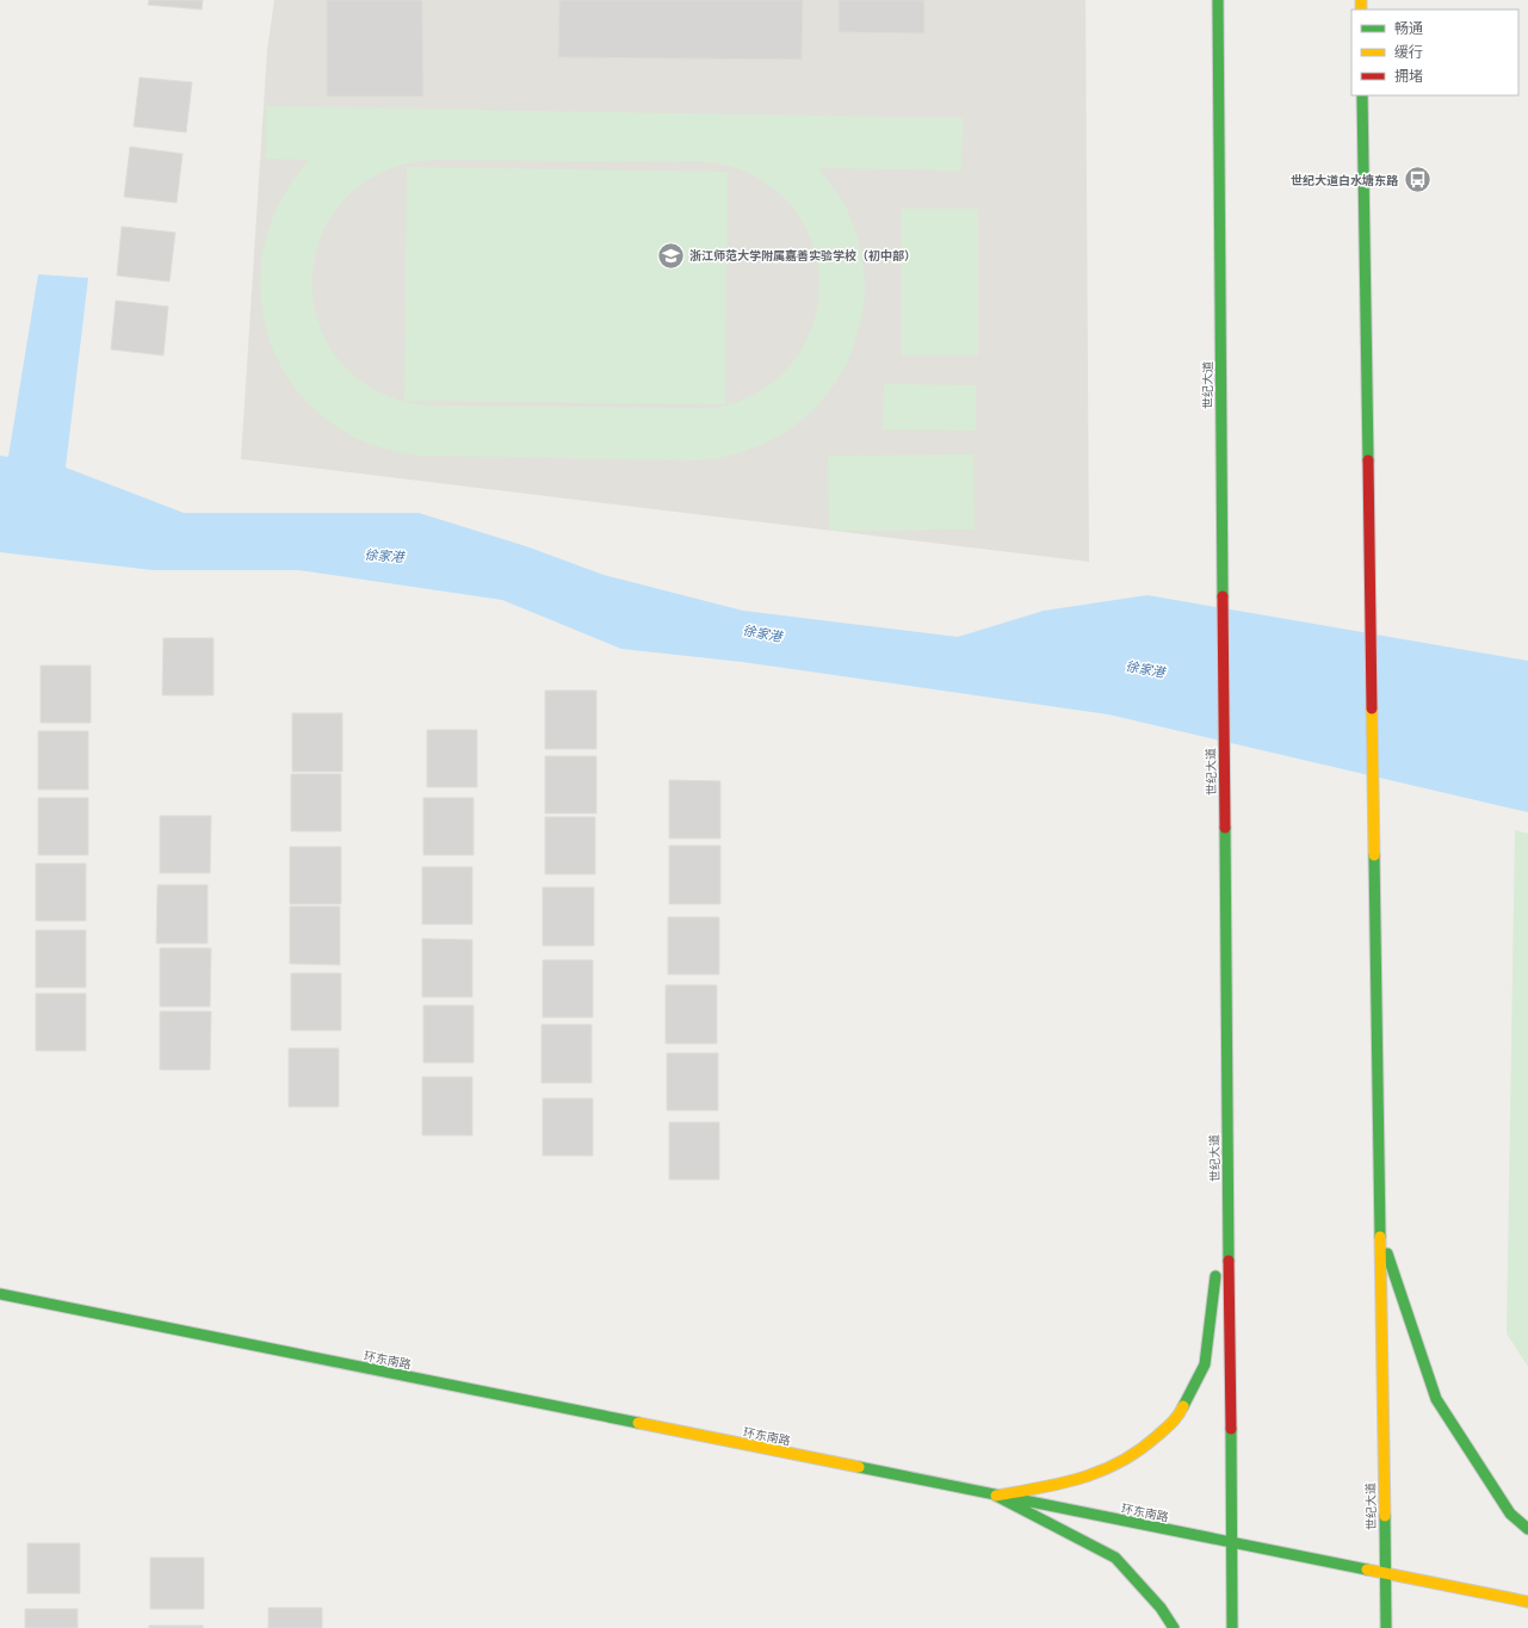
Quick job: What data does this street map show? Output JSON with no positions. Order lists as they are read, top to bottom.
{
  "streets": {
    "main road": ["世纪大道", "环东南路"]
  },
  "crossings": [
    ["世纪大道", "环东南路"]
  ],
  "water": ["徐家港"],
  "places": {
    "bus stop": ["世纪大道白水塘东路"],
    "school or university": ["浙江师范大学附属嘉善实验学校（初中部）"]
  },
  "legend": ["畅通", "缓行", "拥堵"]
}
